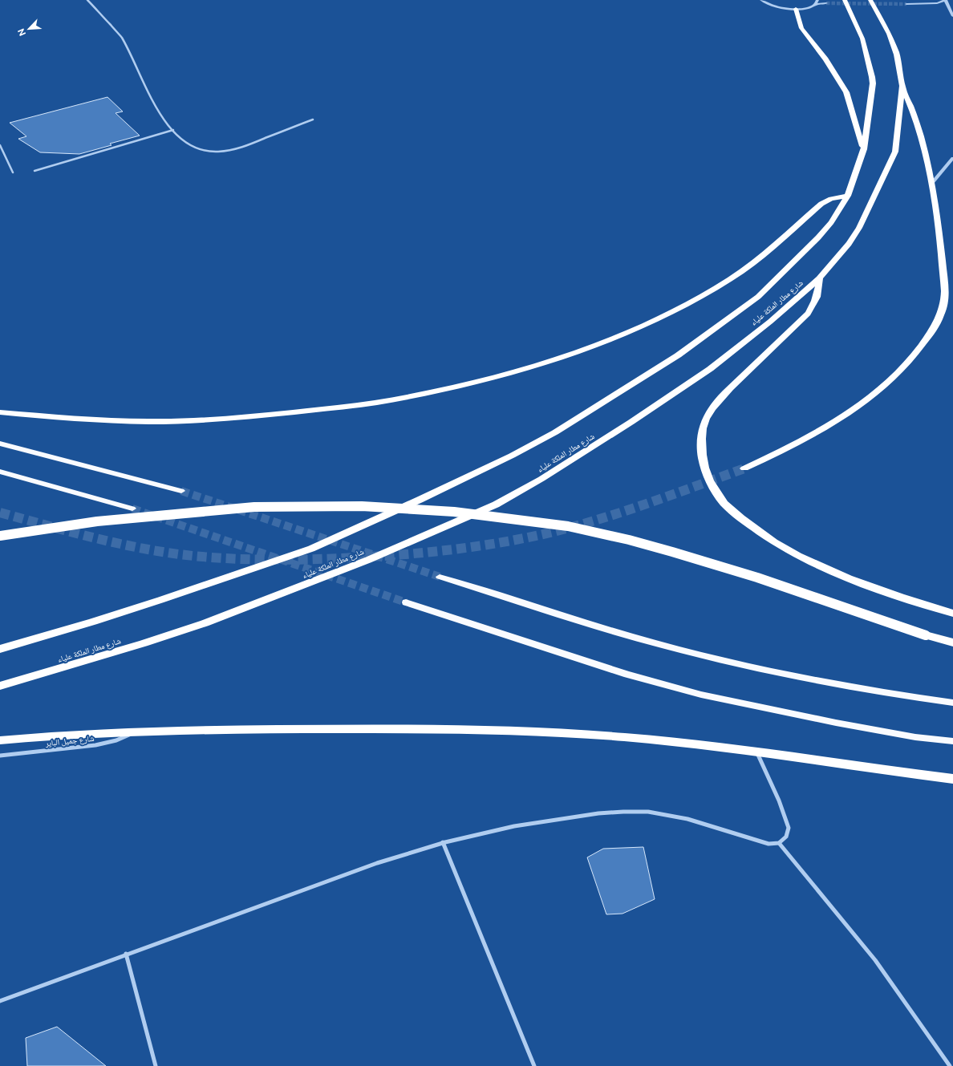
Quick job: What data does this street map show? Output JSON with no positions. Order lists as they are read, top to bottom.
{
  "streets": {
    "highway": ["شارع مطار الملكة علياء"],
    "street": ["شارع جميل الباير"]
  },
  "north": "bottom left"
}
